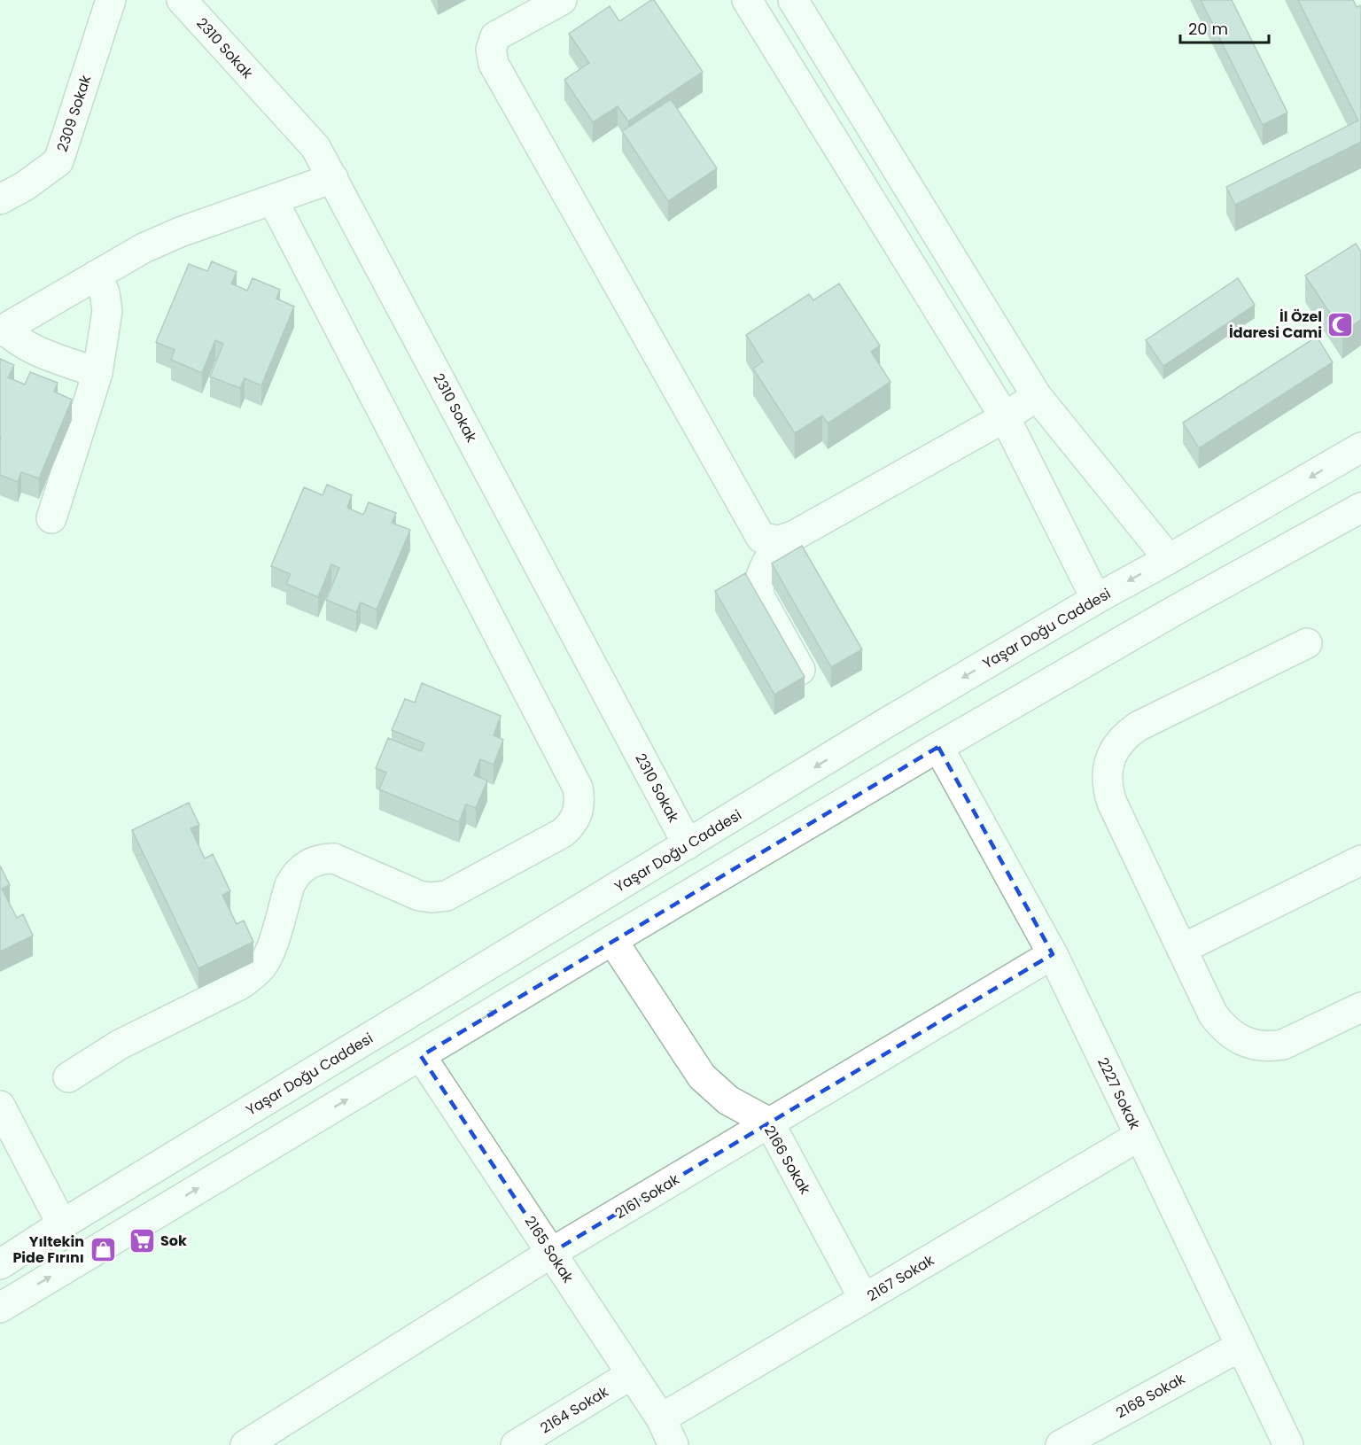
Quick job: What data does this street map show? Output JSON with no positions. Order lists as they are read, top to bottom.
{
  "streets": {
    "street": [
      "2310 Sokak",
      "2309 Sokak",
      "Yaşar Doğu Caddesi",
      "2227 Sokak",
      "2166 Sokak",
      "2161 Sokak",
      "2165 Sokak",
      "2167 Sokak",
      "2168 Sokak",
      "2164 Sokak"
    ]
  },
  "crossings": [
    ["2310 Sokak", "Yaşar Doğu Caddesi"],
    ["2227 Sokak", "2161 Sokak"],
    ["2227 Sokak", "2167 Sokak"],
    ["2227 Sokak", "2168 Sokak"],
    ["2166 Sokak", "2161 Sokak"],
    ["2166 Sokak", "2167 Sokak"],
    ["2161 Sokak", "2165 Sokak"],
    ["2165 Sokak", "2167 Sokak"],
    ["2165 Sokak", "2164 Sokak"]
  ],
  "places": {
    "mosque": ["İl Özel İdaresi Cami"],
    "supermarket": ["Sok"],
    "shop": ["Yıltekin Pide Fırını"]
  },
  "scale_bar": "20 m"
}
